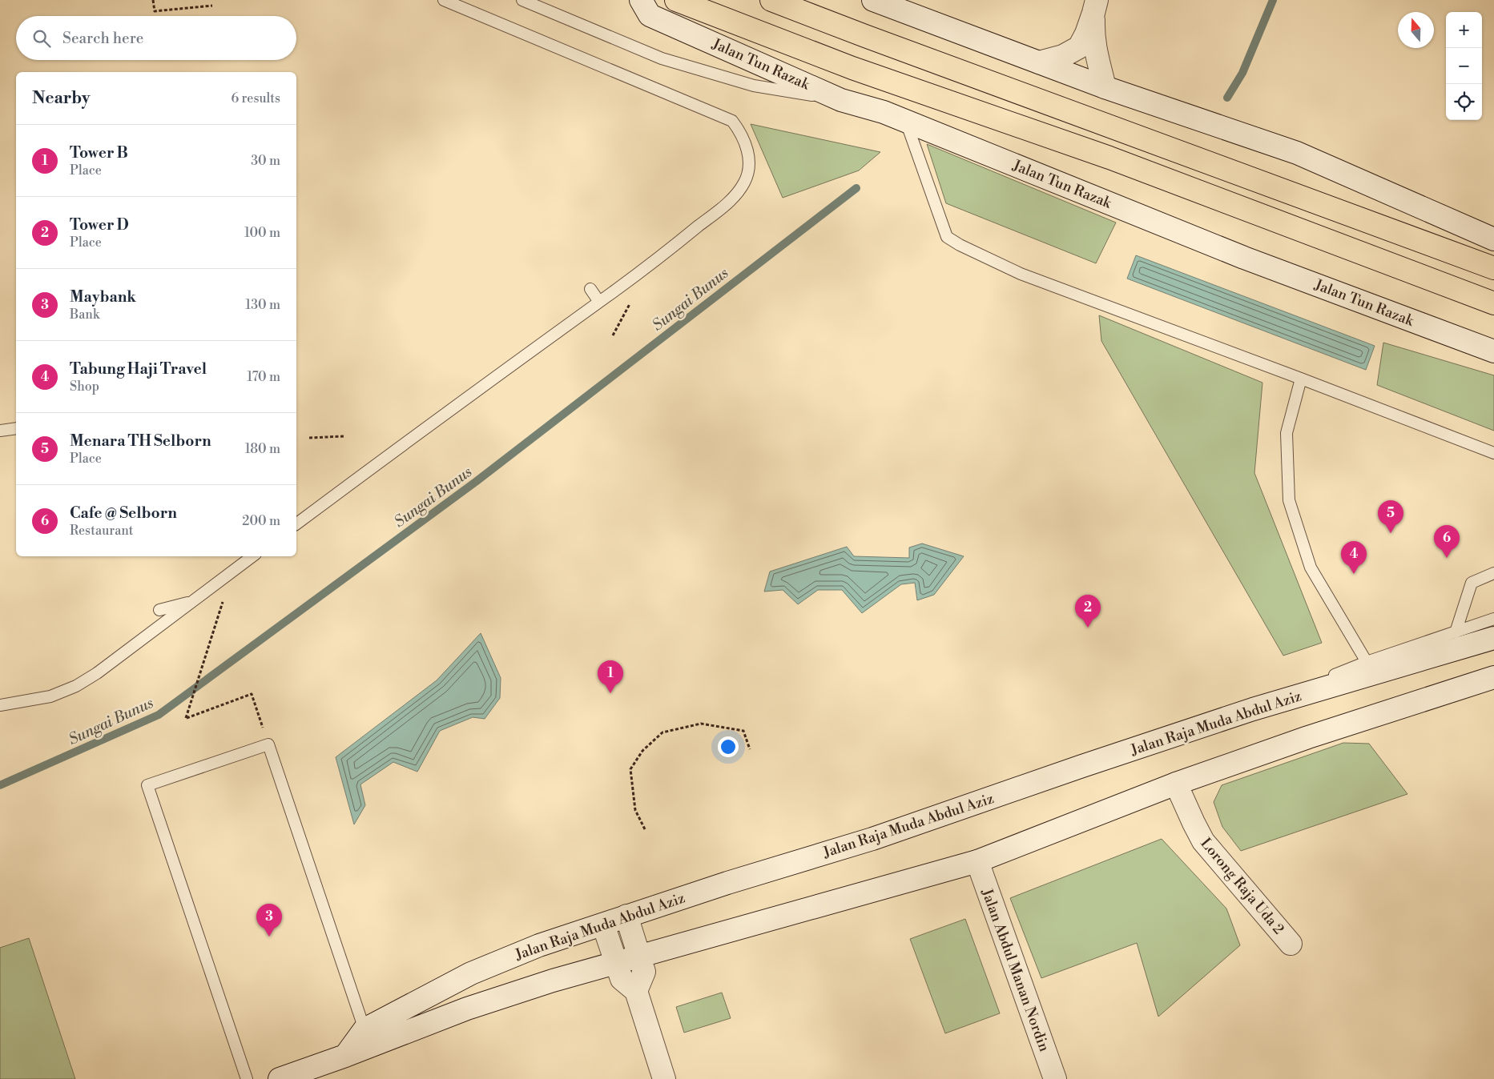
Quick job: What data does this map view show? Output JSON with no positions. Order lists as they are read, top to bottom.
{
  "streets": {
    "main road": [
      "Jalan Tun Razak",
      "Jalan Raja Muda Abdul Aziz",
      "Lorong Raja Uda 2",
      "Jalan Abdul Manan Nordin"
    ]
  },
  "water": ["Sungai Bunus"],
  "north": "top",
  "page": {
    "map_buttons": ["+", "−"],
    "search": "Search here",
    "heading": ["Nearby", "6 results"],
    "list": [
      {
        "mark": "1",
        "name": "Tower B",
        "note": "Place",
        "value": "30 m"
      },
      {
        "mark": "2",
        "name": "Tower D",
        "note": "Place",
        "value": "100 m"
      },
      {
        "mark": "3",
        "name": "Maybank",
        "note": "Bank",
        "value": "130 m"
      },
      {
        "mark": "4",
        "name": "Tabung Haji Travel",
        "note": "Shop",
        "value": "170 m"
      },
      {
        "mark": "5",
        "name": "Menara TH Selborn",
        "note": "Place",
        "value": "180 m"
      },
      {
        "mark": "6",
        "name": "Cafe @ Selborn",
        "note": "Restaurant",
        "value": "200 m"
      }
    ],
    "pins": [
      "5",
      "6",
      "4",
      "2",
      "1",
      "3"
    ]
  }
}
